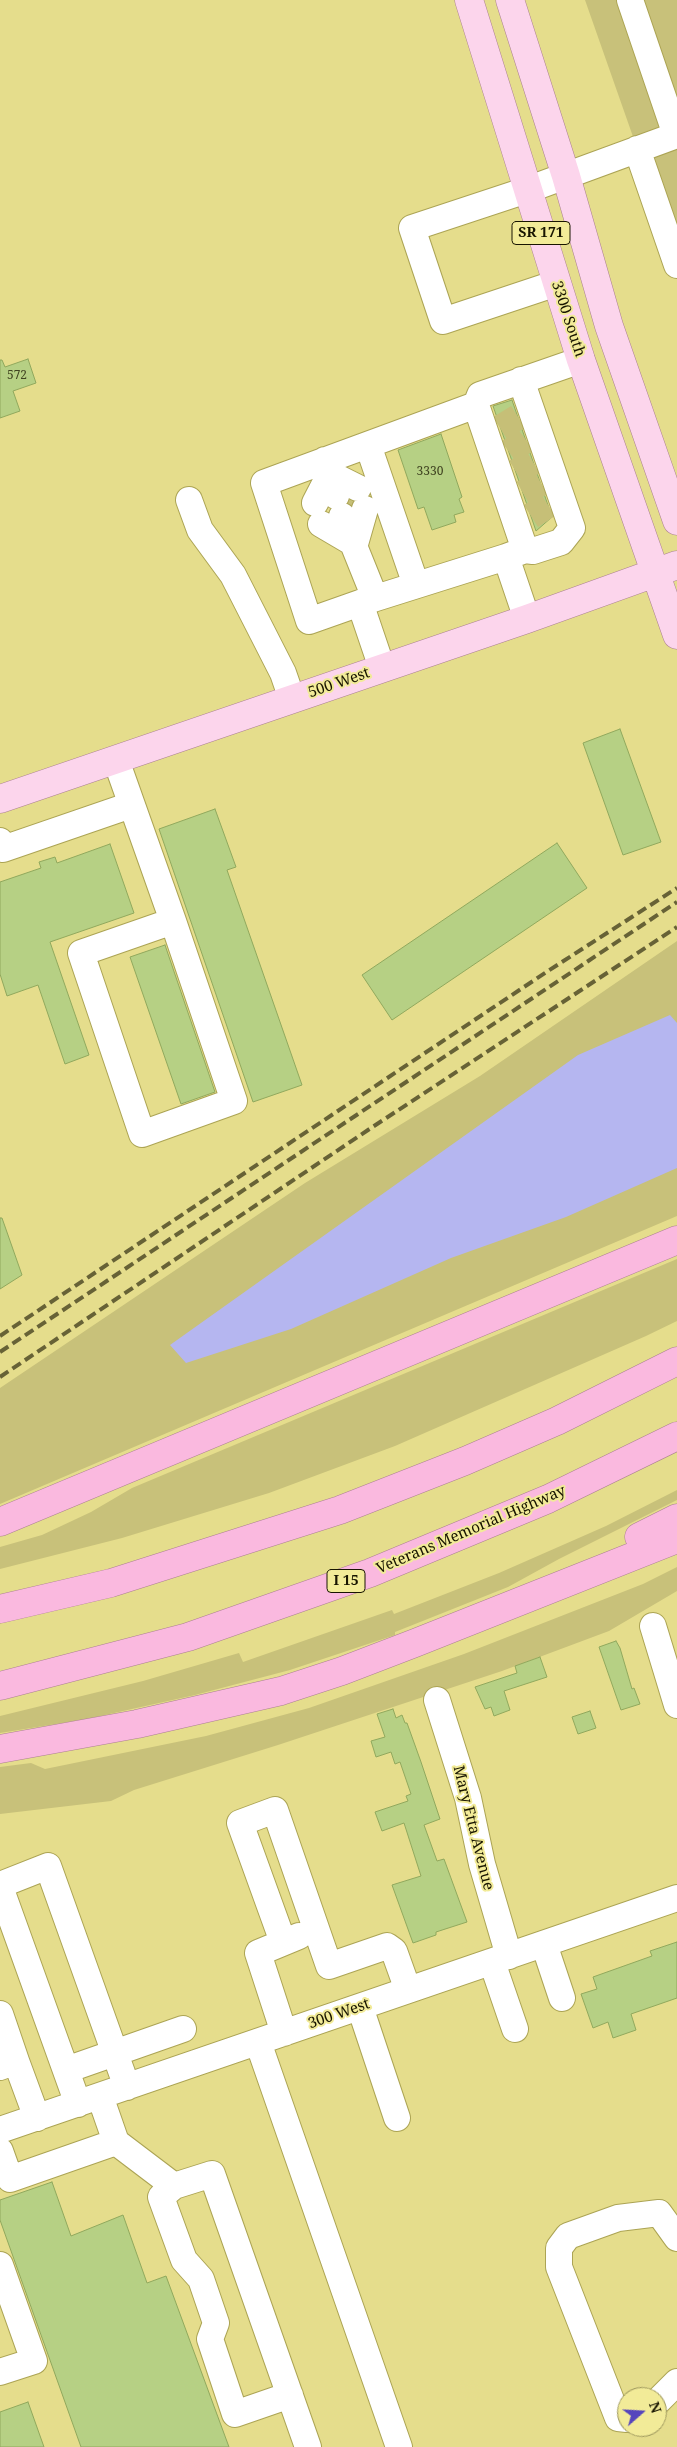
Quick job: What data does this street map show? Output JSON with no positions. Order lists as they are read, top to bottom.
{
  "streets": {
    "highway": ["Veterans Memorial Highway", "I 15"],
    "main road": ["SR 171", "3300 South", "500 West"],
    "street": ["Mary Etta Avenue", "300 West"]
  },
  "crossings": [
    ["3300 South", "500 West"],
    ["Mary Etta Avenue", "300 West"]
  ],
  "house_numbers": ["572", "3330"],
  "north": "right"
}
